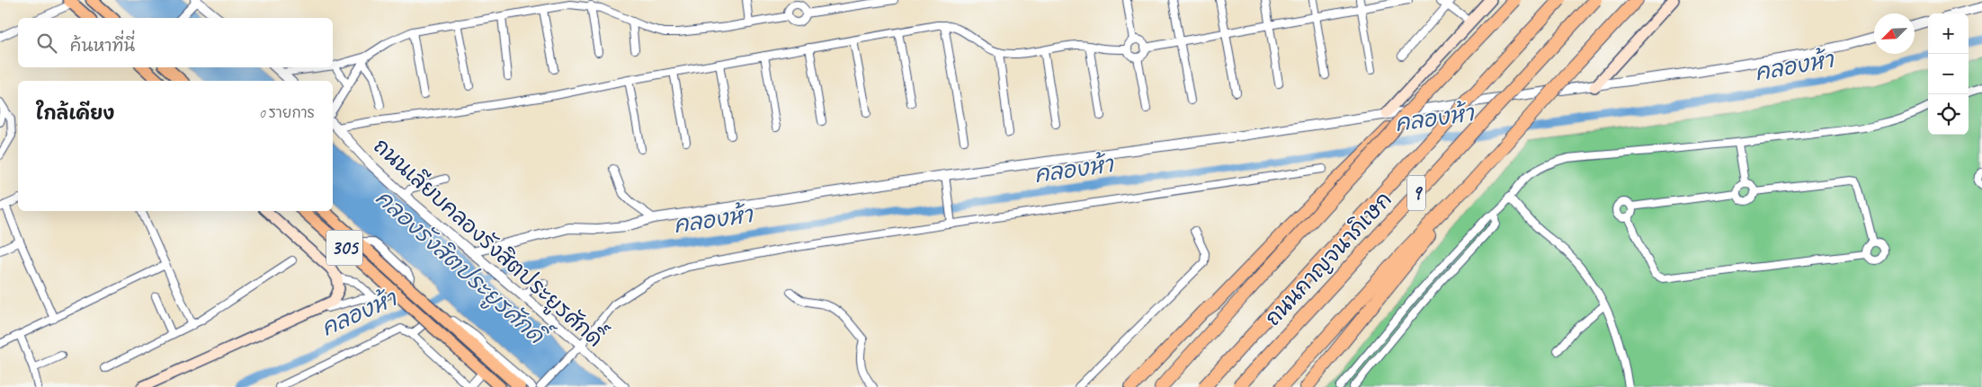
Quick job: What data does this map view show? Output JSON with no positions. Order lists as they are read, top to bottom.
{
  "streets": {
    "highway": ["9", "ถนนกาญจนาภิเษก"],
    "main road": ["305"],
    "street": ["ถนนเลียบคลองรังสิตประยูรศักดิ์"]
  },
  "water": ["คลองห้า", "คลองรังสิตประยูรศักดิ์"],
  "north": "bottom left",
  "page": {
    "map_buttons": ["+", "−"],
    "search": "ค้นหาที่นี่",
    "heading": ["ใกล้เคียง", "0 รายการ"]
  }
}
